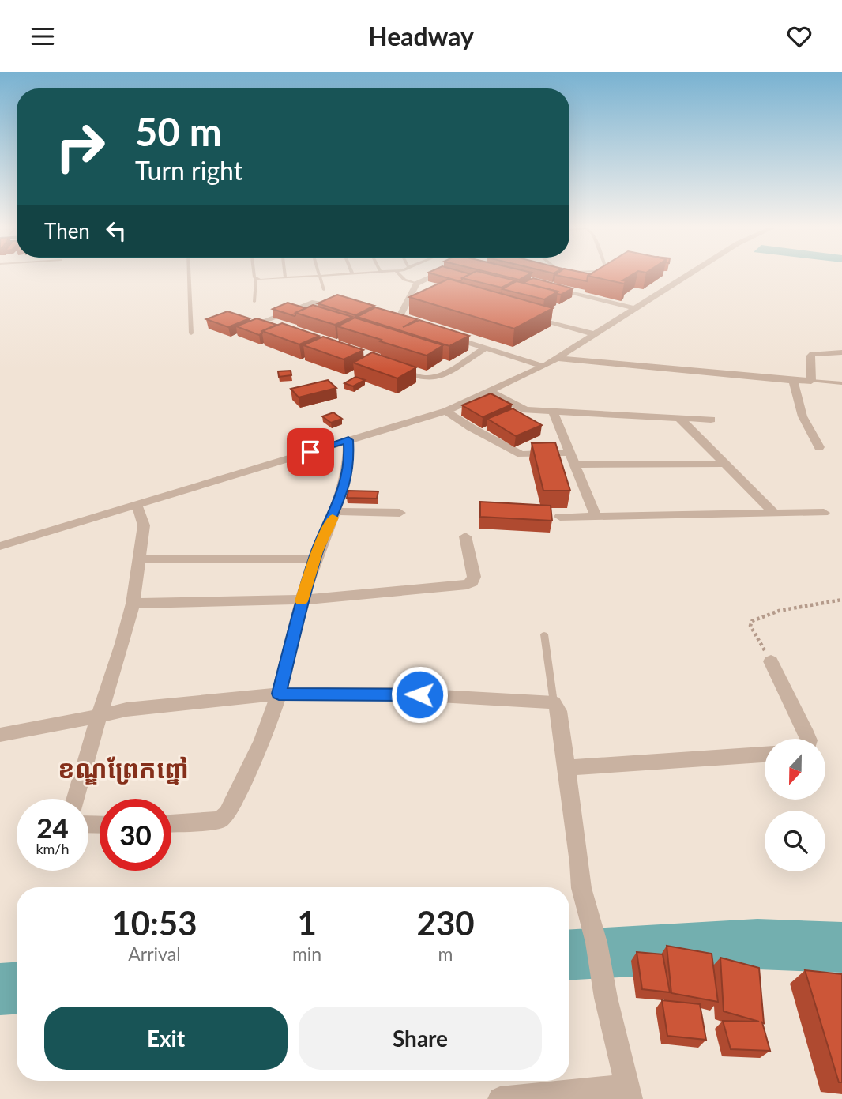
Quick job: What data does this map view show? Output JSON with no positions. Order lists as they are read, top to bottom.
{
  "districts": ["ខណ្ឌព្រែកព្នៅ"],
  "north": "bottom",
  "page": {
    "header": "Headway",
    "turn": ["50 m", "Turn right"],
    "then": "Then",
    "speed": "24 km/h",
    "limit": "30",
    "eta": [
      "10:53",
      "Arrival",
      "1",
      "min",
      "230",
      "m"
    ],
    "buttons": ["Exit", "Share"]
  }
}
